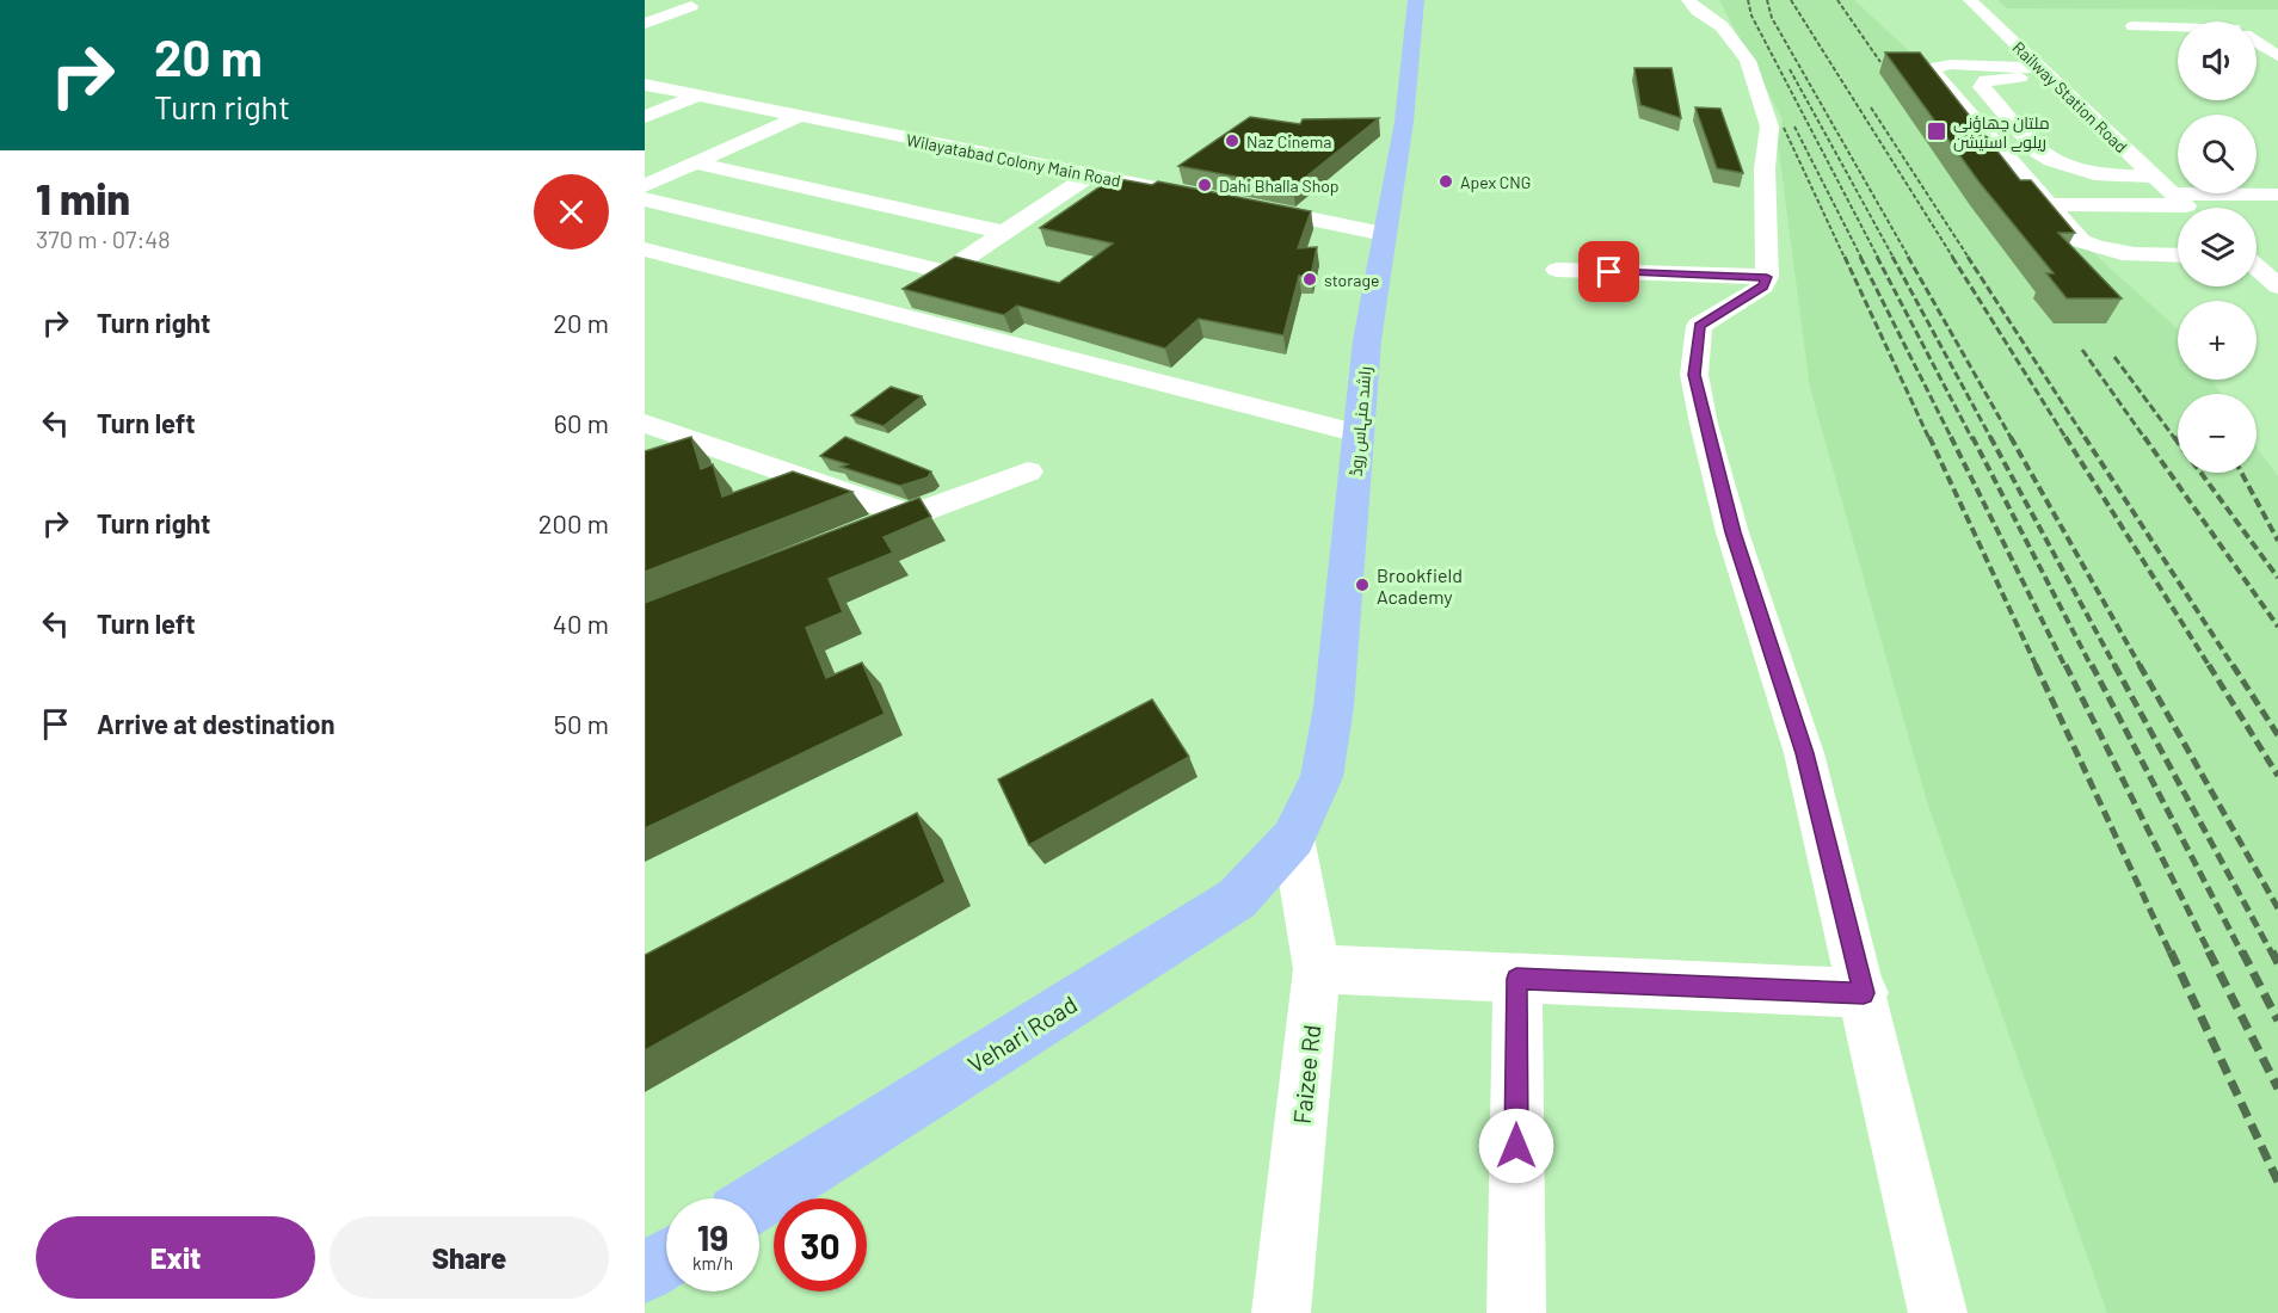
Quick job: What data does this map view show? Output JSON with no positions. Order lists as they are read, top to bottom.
{
  "streets": {
    "main road": ["راشد منہاس روڈ", "Vehari Road"],
    "street": ["Railway Station Road", "Wilayatabad Colony Main Road", "Faizee Rd"]
  },
  "crossings": [
    ["راشد منہاس روڈ", "Vehari Road"],
    ["راشد منہاس روڈ", "Faizee Rd"],
    ["Vehari Road", "Faizee Rd"]
  ],
  "places": {
    "transit": ["ملتان چھاؤنی ریلوے اسٹیشن"],
    "other": [
      "Naz Cinema",
      "Apex CNG",
      "Dahi Bhalla Shop",
      "storage",
      "Brookfield Academy"
    ]
  },
  "page": {
    "turn": ["20 m", "Turn right"],
    "map_buttons": ["+", "−"],
    "heading": ["1 min", "370 m · 07:48"],
    "list": [
      {
        "name": "Turn right",
        "value": "20 m"
      },
      {
        "name": "Turn left",
        "value": "60 m"
      },
      {
        "name": "Turn right",
        "value": "200 m"
      },
      {
        "name": "Turn left",
        "value": "40 m"
      },
      {
        "name": "Arrive at destination",
        "value": "50 m"
      }
    ],
    "speed": "19 km/h",
    "limit": "30",
    "buttons": ["Exit", "Share"]
  }
}
